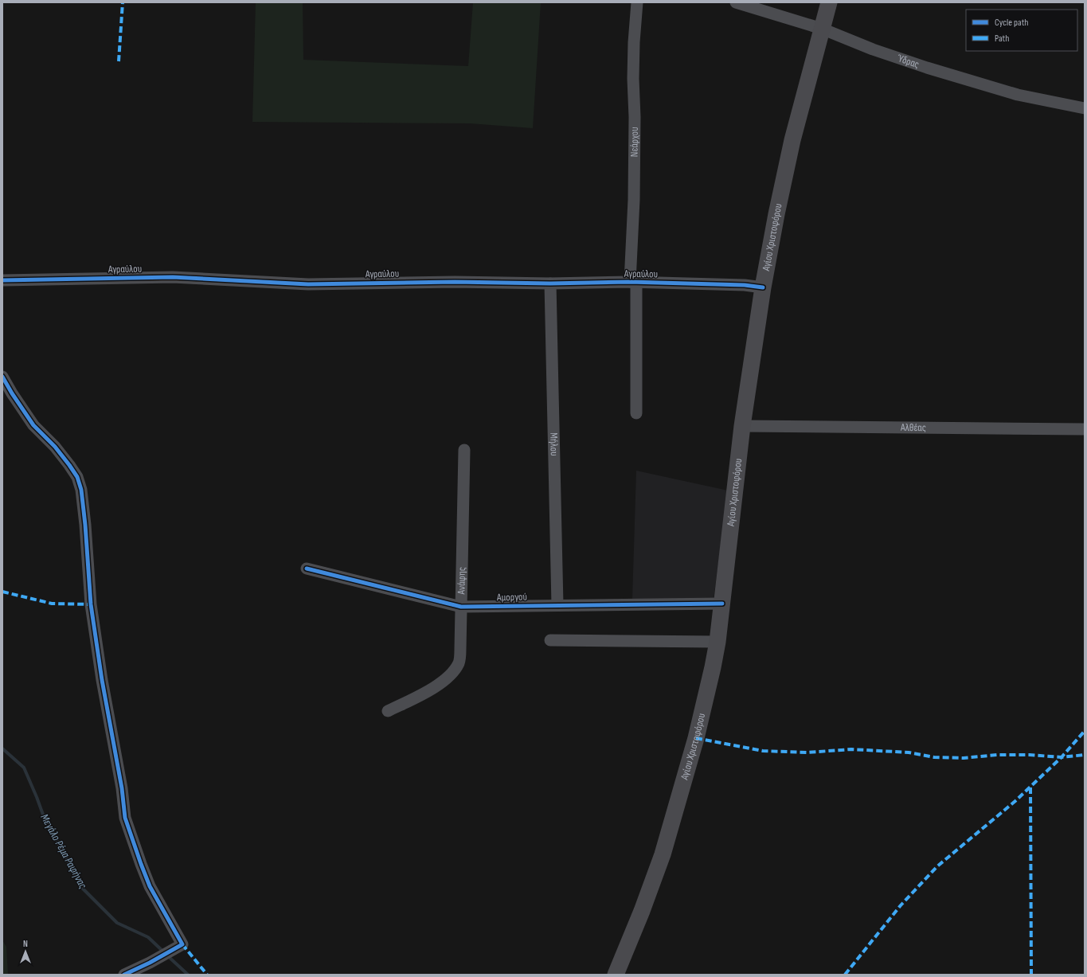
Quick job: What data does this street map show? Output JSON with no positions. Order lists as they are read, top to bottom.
{
  "streets": {
    "main road": ["Αγίου Χριστοφόρου"],
    "street": [
      "Ύδρας",
      "Νεάρχου",
      "Αγραύλου",
      "Αλθέας",
      "Μήλου",
      "Ανάφης",
      "Αμοργού"
    ]
  },
  "crossings": [
    ["Ύδρας", "Αγίου Χριστοφόρου"],
    ["Νεάρχου", "Αγραύλου"],
    ["Αγίου Χριστοφόρου", "Αγραύλου"],
    ["Αγίου Χριστοφόρου", "Αλθέας"],
    ["Αγίου Χριστοφόρου", "Αμοργού"],
    ["Αγραύλου", "Μήλου"],
    ["Μήλου", "Αμοργού"],
    ["Ανάφης", "Αμοργού"]
  ],
  "water": ["Μεγάλο Ρέμα Ραφήνας"],
  "legend": ["Cycle path", "Path"],
  "north": "top"
}
